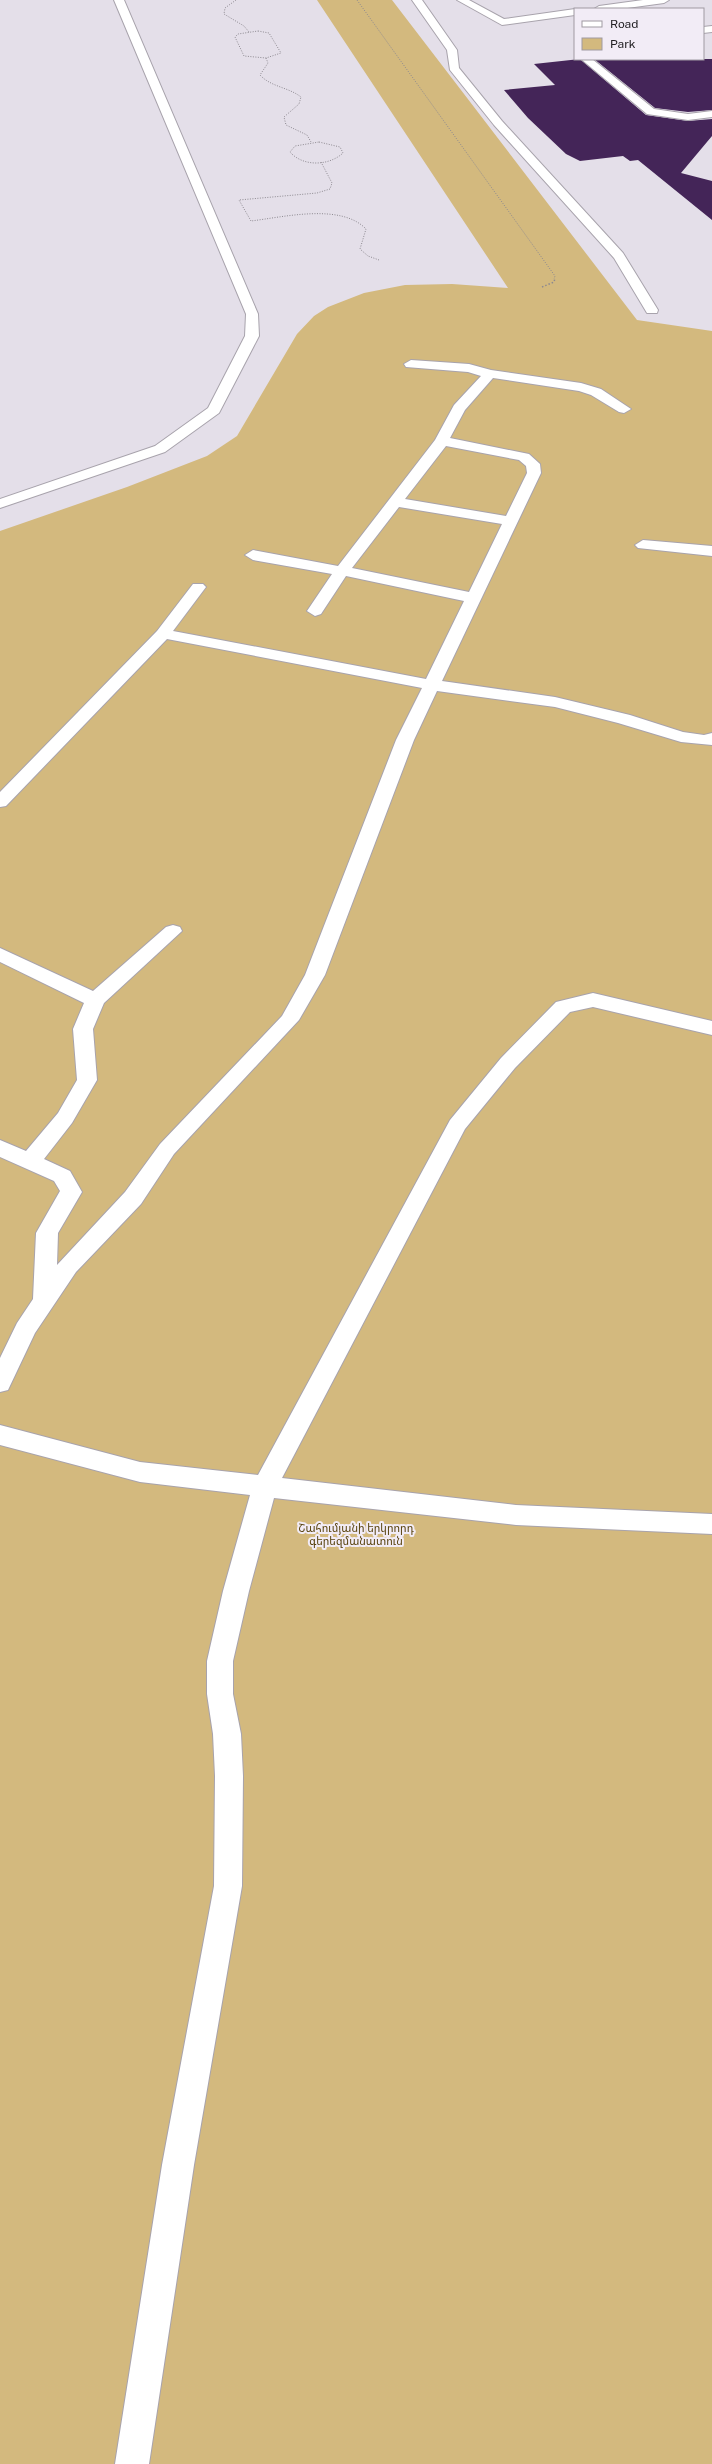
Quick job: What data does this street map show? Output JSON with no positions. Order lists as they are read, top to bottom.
{
  "parks": ["Շահումյանի երկրորդ գերեզմանատուն"],
  "legend": ["Road", "Park"]
}
